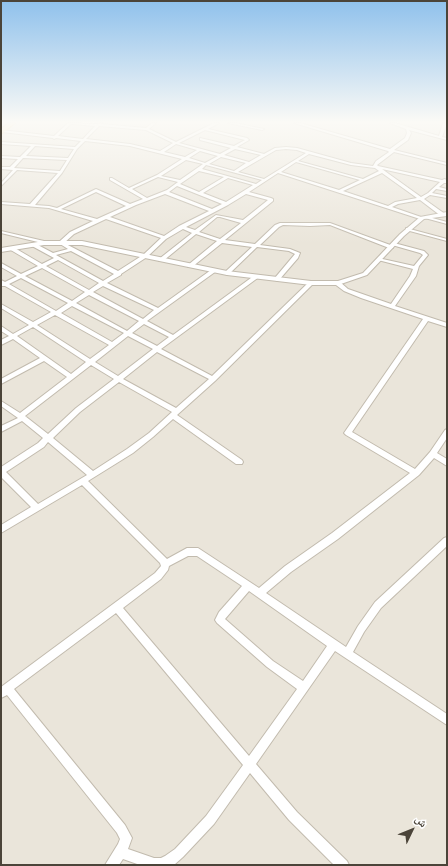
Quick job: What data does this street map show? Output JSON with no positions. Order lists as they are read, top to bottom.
{
  "north": "top right"
}
